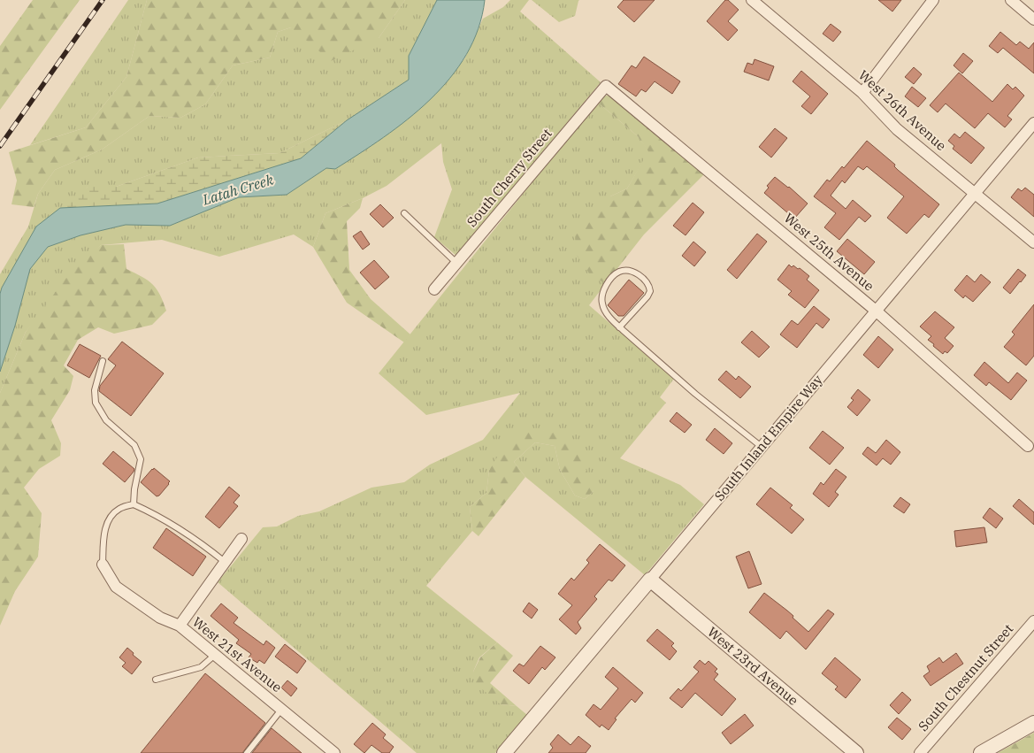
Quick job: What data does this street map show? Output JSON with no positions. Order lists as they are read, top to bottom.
{
  "streets": {
    "street": [
      "West 26th Avenue",
      "South Cherry Street",
      "West 25th Avenue",
      "South Inland Empire Way",
      "West 21st Avenue",
      "West 23rd Avenue",
      "South Chestnut Street"
    ]
  },
  "crossings": [
    ["West 26th Avenue", "South Inland Empire Way"],
    ["South Cherry Street", "West 25th Avenue"],
    ["West 25th Avenue", "South Inland Empire Way"],
    ["South Inland Empire Way", "West 23rd Avenue"]
  ],
  "water": ["Latah Creek"]
}
